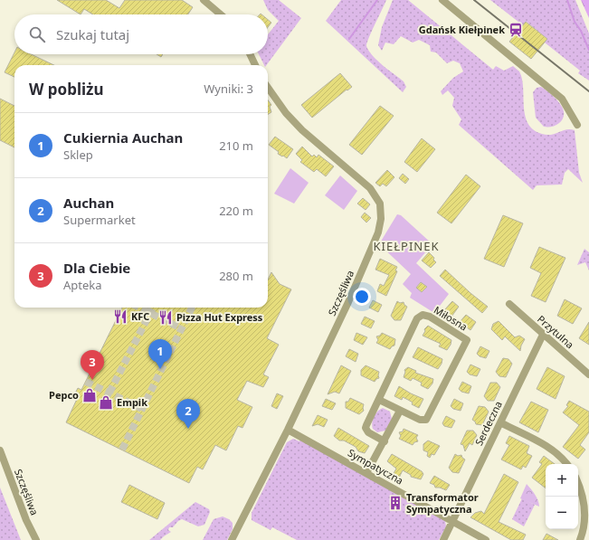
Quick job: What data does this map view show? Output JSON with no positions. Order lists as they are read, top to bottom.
{
  "streets": {
    "street": [
      "Szczęśliwa",
      "Miłosna",
      "Przytulna",
      "Serdeczna",
      "Sympatyczna"
    ]
  },
  "crossings": [
    ["Szczęśliwa", "Sympatyczna"],
    ["Przytulna", "Serdeczna"],
    ["Serdeczna", "Sympatyczna"]
  ],
  "districts": ["KIEŁPINEK"],
  "places": {
    "station": ["Gdańsk Kiełpinek"],
    "restaurant": ["KFC", "Pizza Hut Express"],
    "shop": ["Pepco", "Empik"],
    "building": ["Transformator Sympatyczna"]
  },
  "page": {
    "search": "Szukaj tutaj",
    "heading": ["W pobliżu", "Wyniki: 3"],
    "list": [
      {
        "mark": "1",
        "name": "Cukiernia Auchan",
        "note": "Sklep",
        "value": "210 m"
      },
      {
        "mark": "2",
        "name": "Auchan",
        "note": "Supermarket",
        "value": "220 m"
      },
      {
        "mark": "3",
        "name": "Dla Ciebie",
        "note": "Apteka",
        "value": "280 m"
      }
    ],
    "pins": ["1", "3", "2"],
    "map_buttons": ["+", "−"]
  }
}
